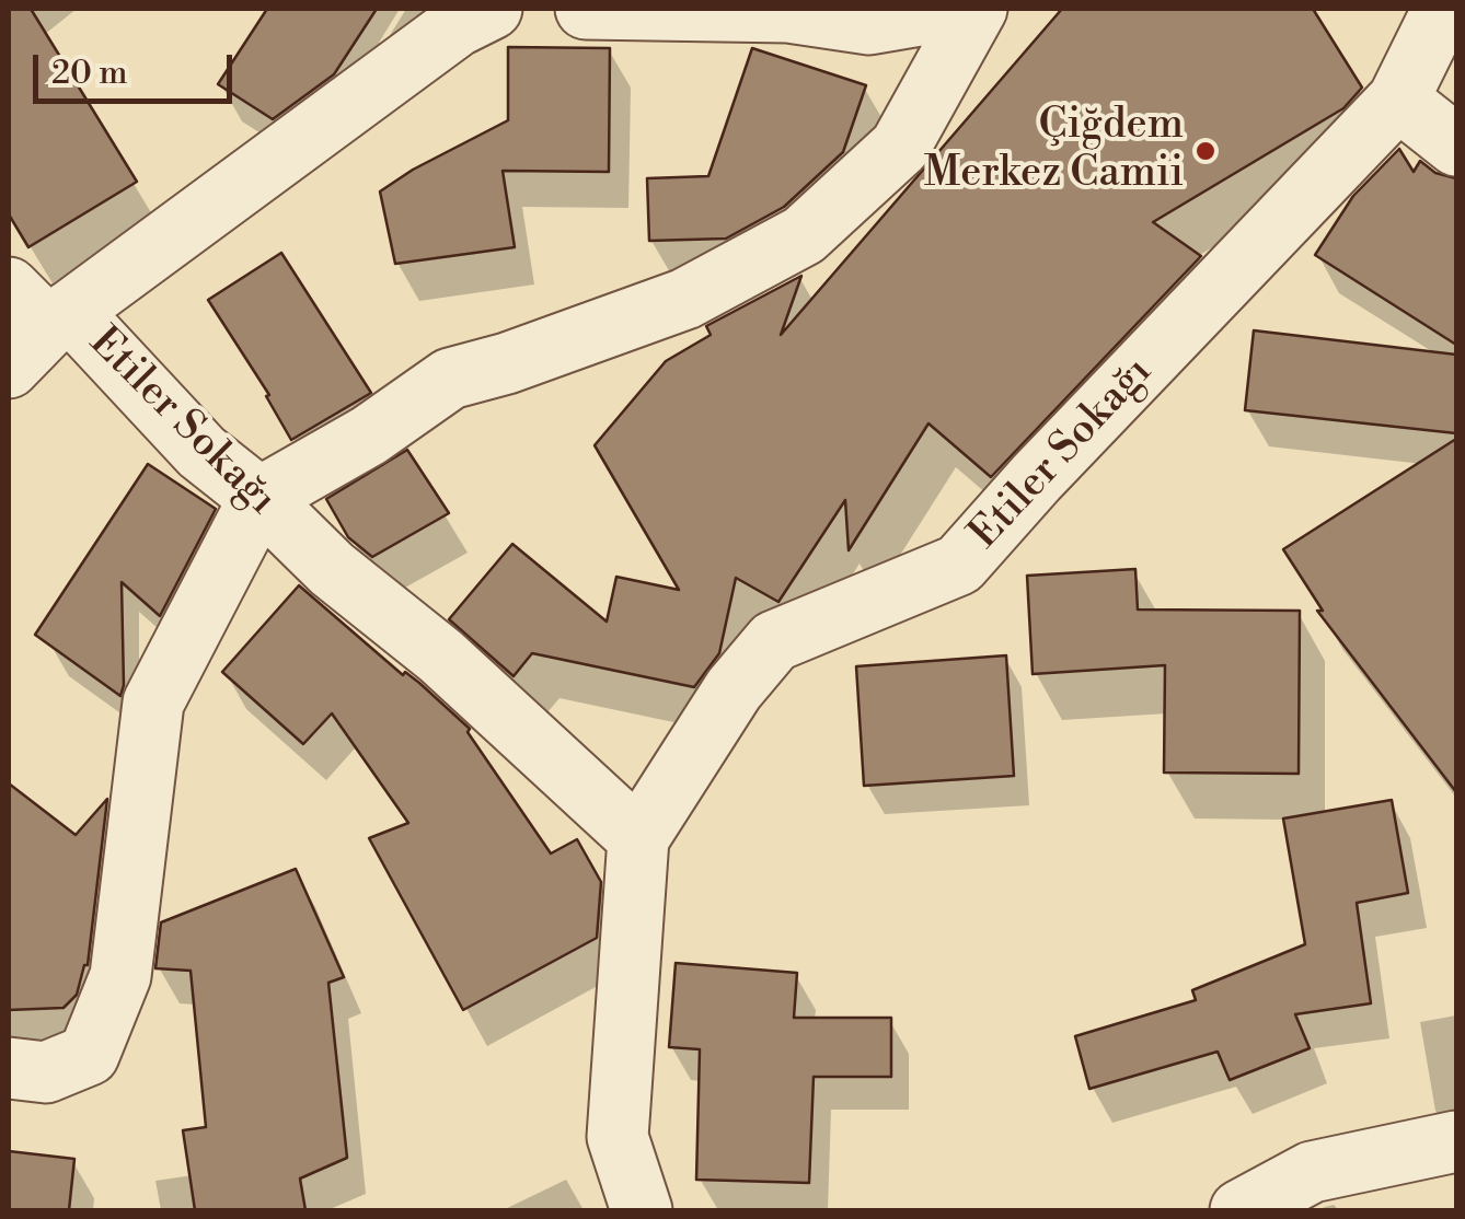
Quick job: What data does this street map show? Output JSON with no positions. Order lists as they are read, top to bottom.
{
  "streets": {
    "street": ["Etiler Sokağı"]
  },
  "places": ["Çiğdem Merkez Camii"],
  "scale_bar": "20 m"
}
